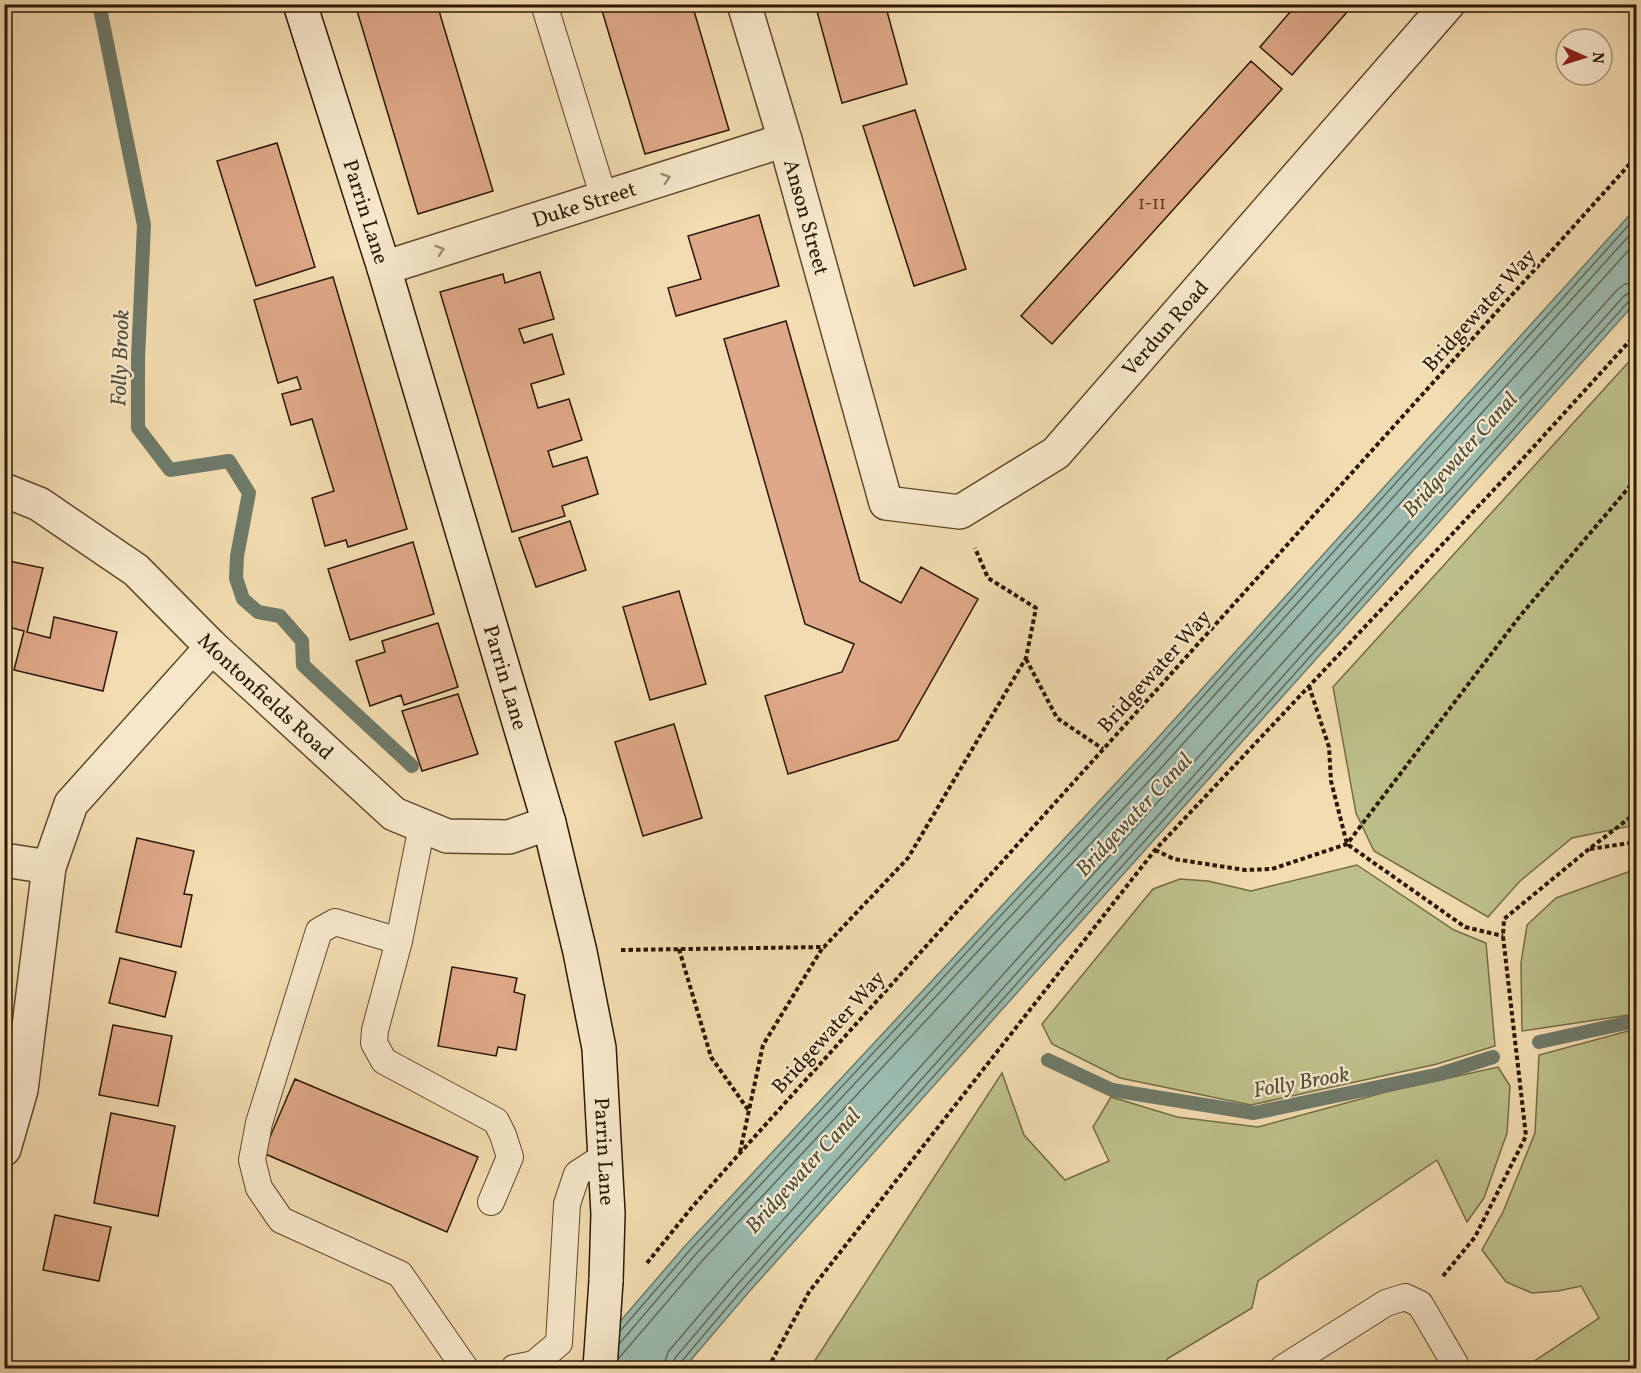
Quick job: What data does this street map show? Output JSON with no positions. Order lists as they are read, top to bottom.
{
  "streets": {
    "street": [
      "Duke Street",
      "Parrin Lane",
      "Anson Street",
      "Verdun Road",
      "Montonfields Road"
    ],
    "path": ["Bridgewater Way"]
  },
  "crossings": [
    ["Duke Street", "Parrin Lane"],
    ["Duke Street", "Anson Street"],
    ["Parrin Lane", "Montonfields Road"],
    ["Anson Street", "Verdun Road"]
  ],
  "one_way": ["Duke Street"],
  "water": ["Folly Brook", "Bridgewater Canal"],
  "house_numbers": ["1-11"],
  "north": "right"
}
